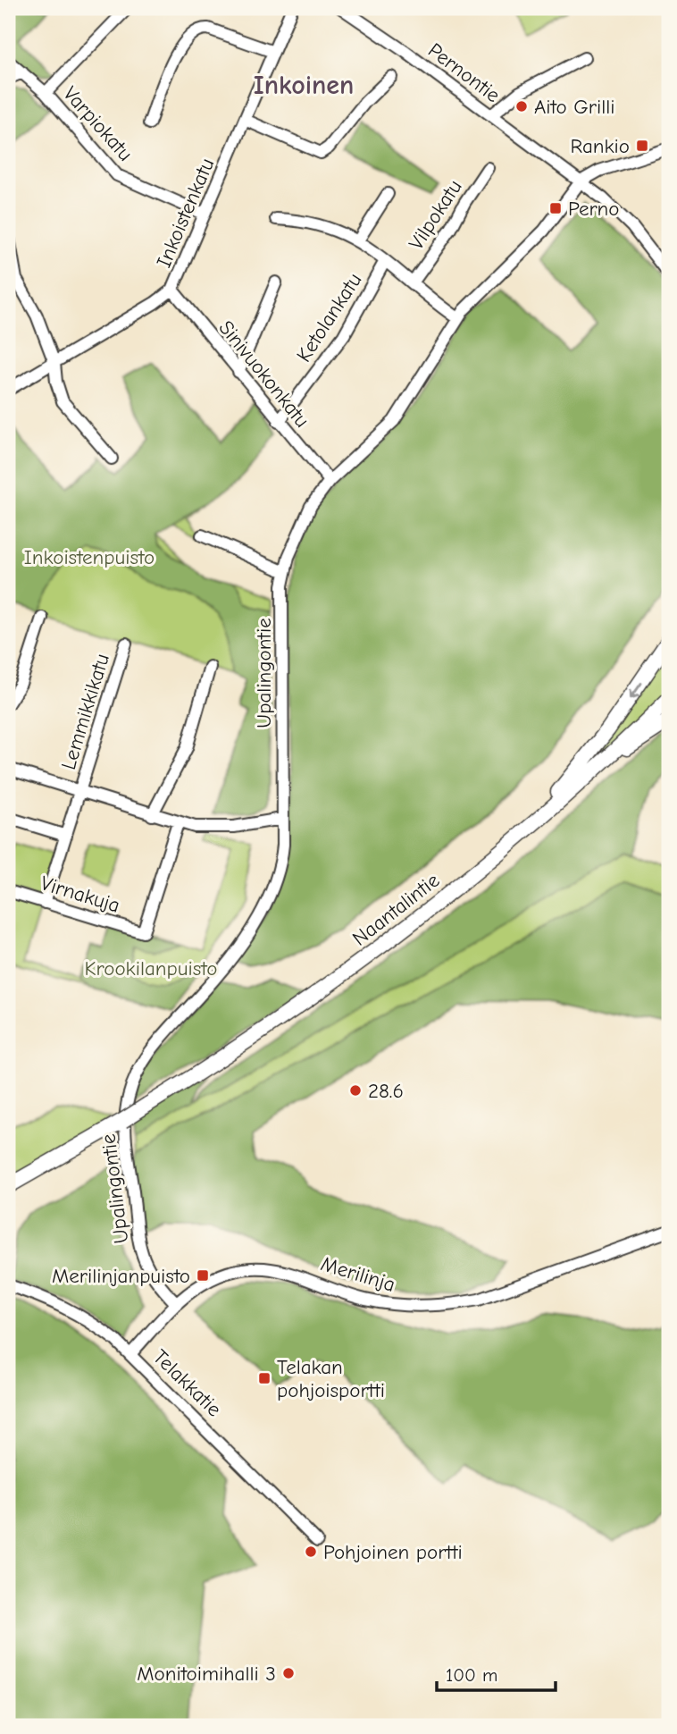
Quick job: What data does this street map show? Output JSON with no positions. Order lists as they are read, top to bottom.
{
  "streets": {
    "main road": ["Naantalintie"],
    "street": [
      "Pernontie",
      "Varpiokatu",
      "Inkoistenkatu",
      "Vilpokatu",
      "Ketolankatu",
      "Sinivuokonkatu",
      "Upalingontie",
      "Lemmikkikatu",
      "Virnakuja",
      "Merilinja",
      "Telakkatie"
    ]
  },
  "crossings": [
    ["Pernontie", "Upalingontie"],
    ["Varpiokatu", "Inkoistenkatu"],
    ["Inkoistenkatu", "Sinivuokonkatu"],
    ["Ketolankatu", "Sinivuokonkatu"],
    ["Sinivuokonkatu", "Upalingontie"],
    ["Upalingontie", "Merilinja"],
    ["Lemmikkikatu", "Virnakuja"],
    ["Merilinja", "Telakkatie"]
  ],
  "districts": ["Inkoinen"],
  "parks": ["Inkoistenpuisto", "Krookilanpuisto"],
  "places": {
    "other": [
      "Aito Grilli",
      "28.6",
      "Pohjoinen portti",
      "Monitoimihalli 3"
    ],
    "transit": [
      "Rankio",
      "Perno",
      "Merilinjanpuisto",
      "Telakan pohjoisportti"
    ]
  },
  "scale_bar": "100 m"
}
